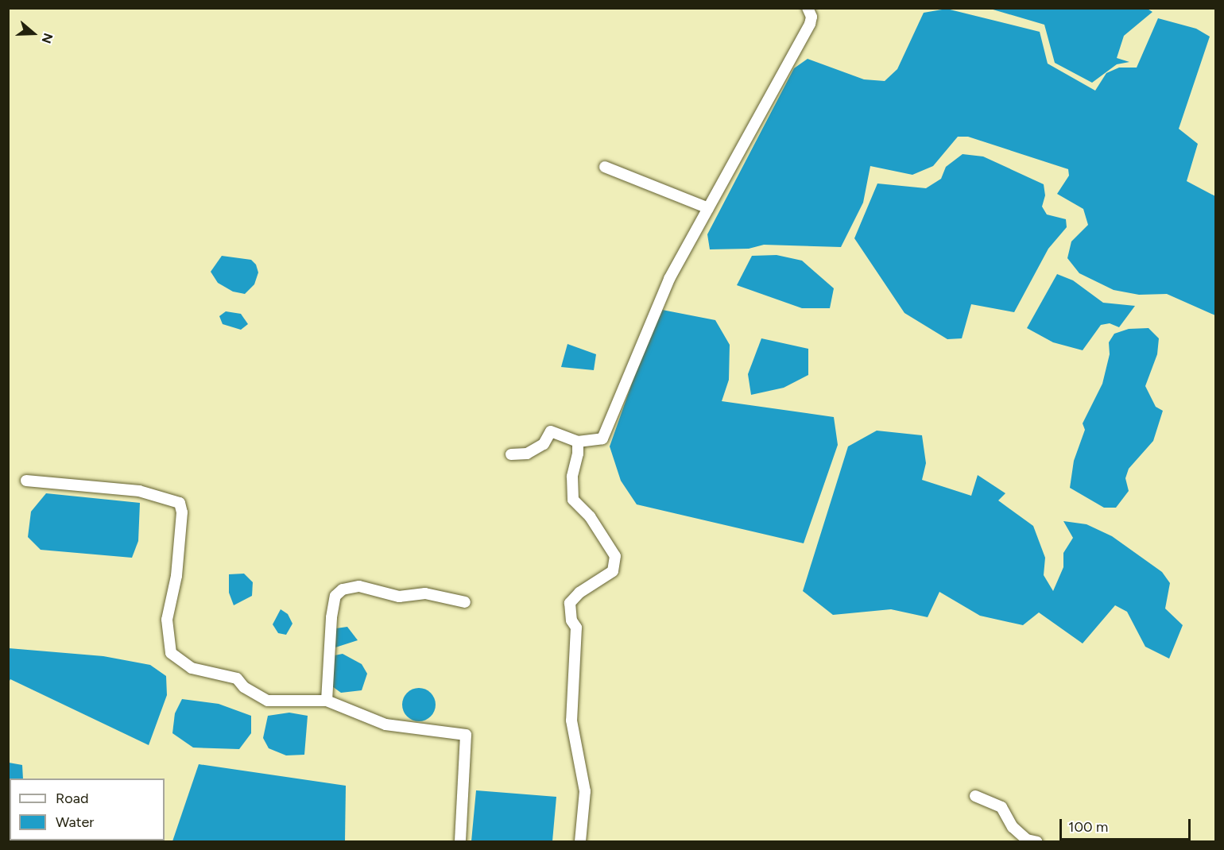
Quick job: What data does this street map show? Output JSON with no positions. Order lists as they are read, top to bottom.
{
  "legend": ["Road", "Water"],
  "scale_bar": "100 m",
  "north": "right"
}
